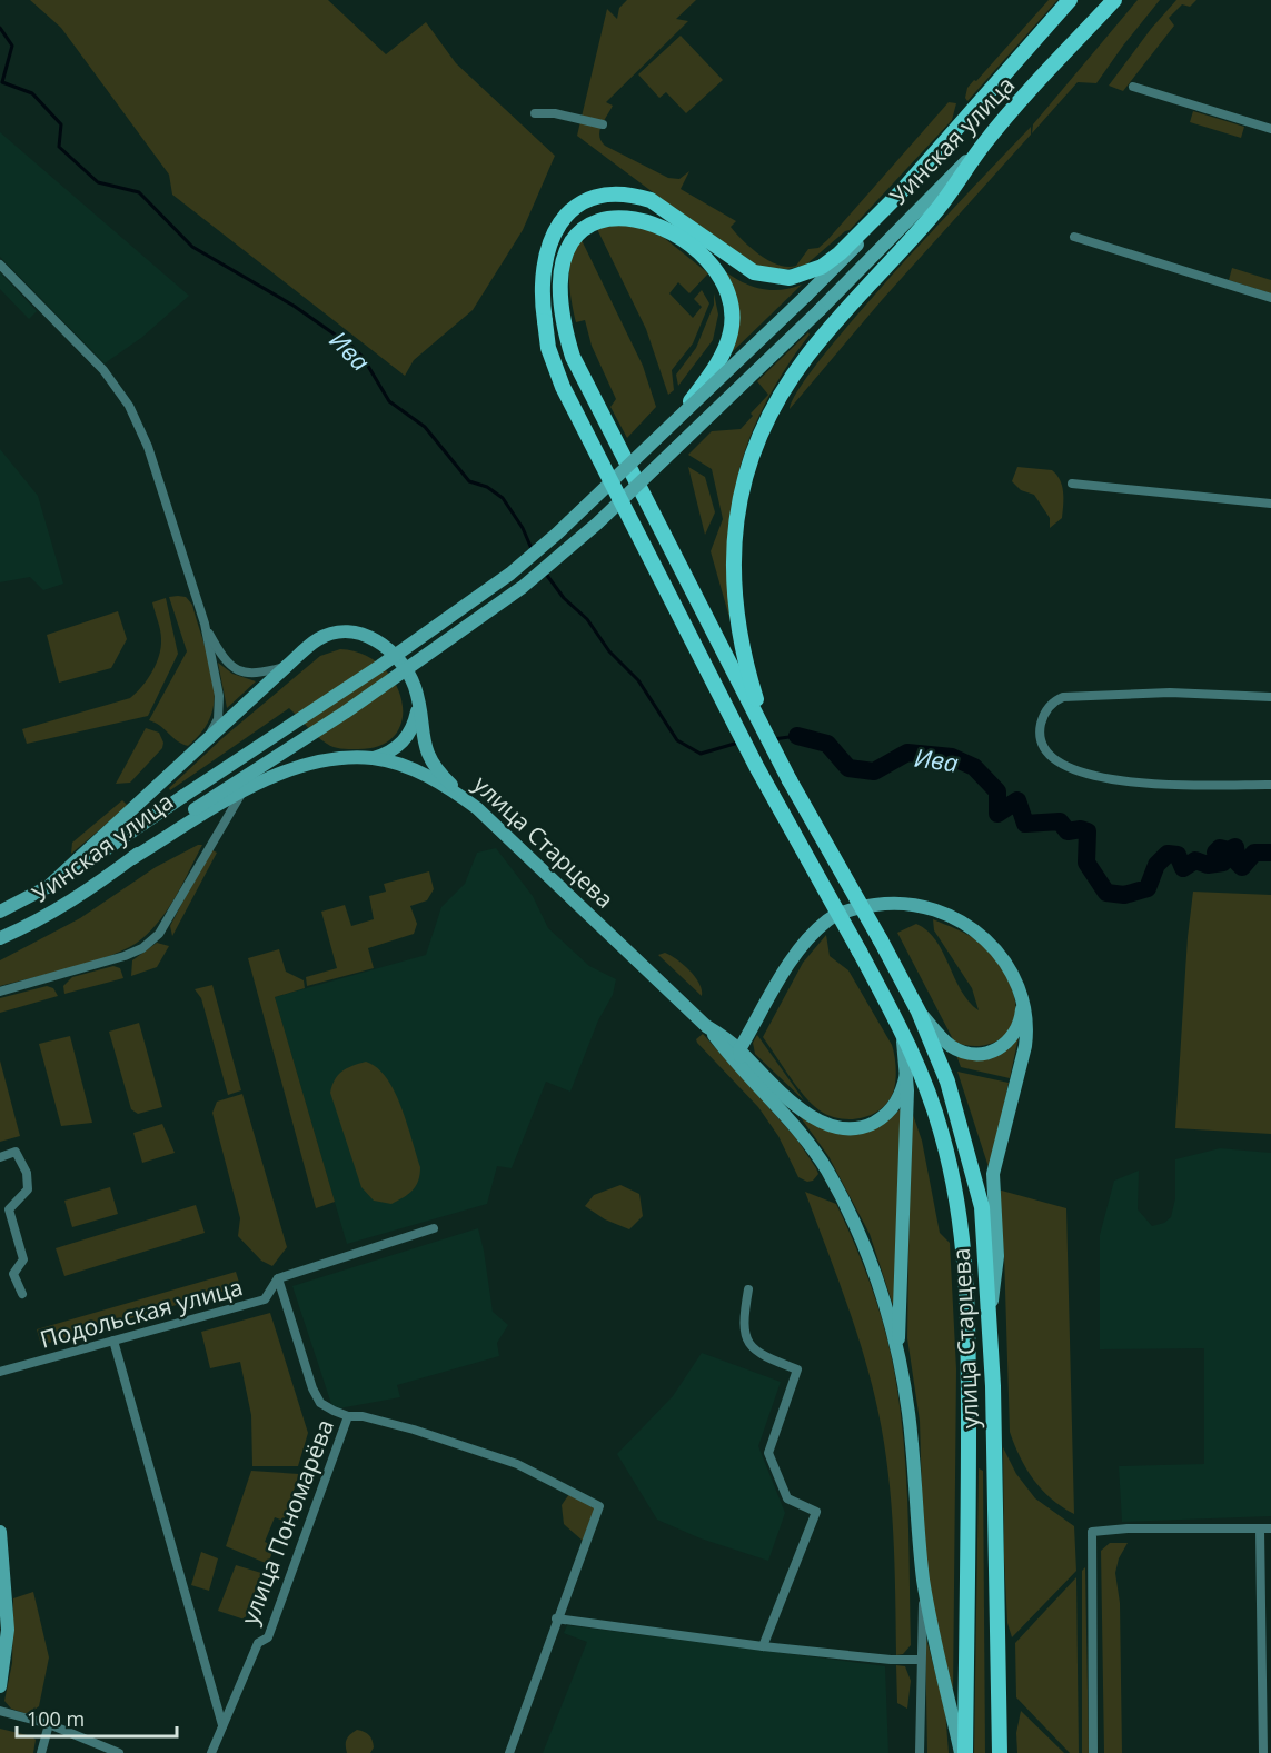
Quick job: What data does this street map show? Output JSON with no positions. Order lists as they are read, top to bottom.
{
  "streets": {
    "main road": ["Уинская улица", "улица Старцева"],
    "street": ["Подольская улица", "улица Пономарёва"]
  },
  "crossings": [
    ["Уинская улица", "улица Старцева"],
    ["Подольская улица", "улица Пономарёва"]
  ],
  "water": ["Ива"],
  "scale_bar": "100 m"
}
